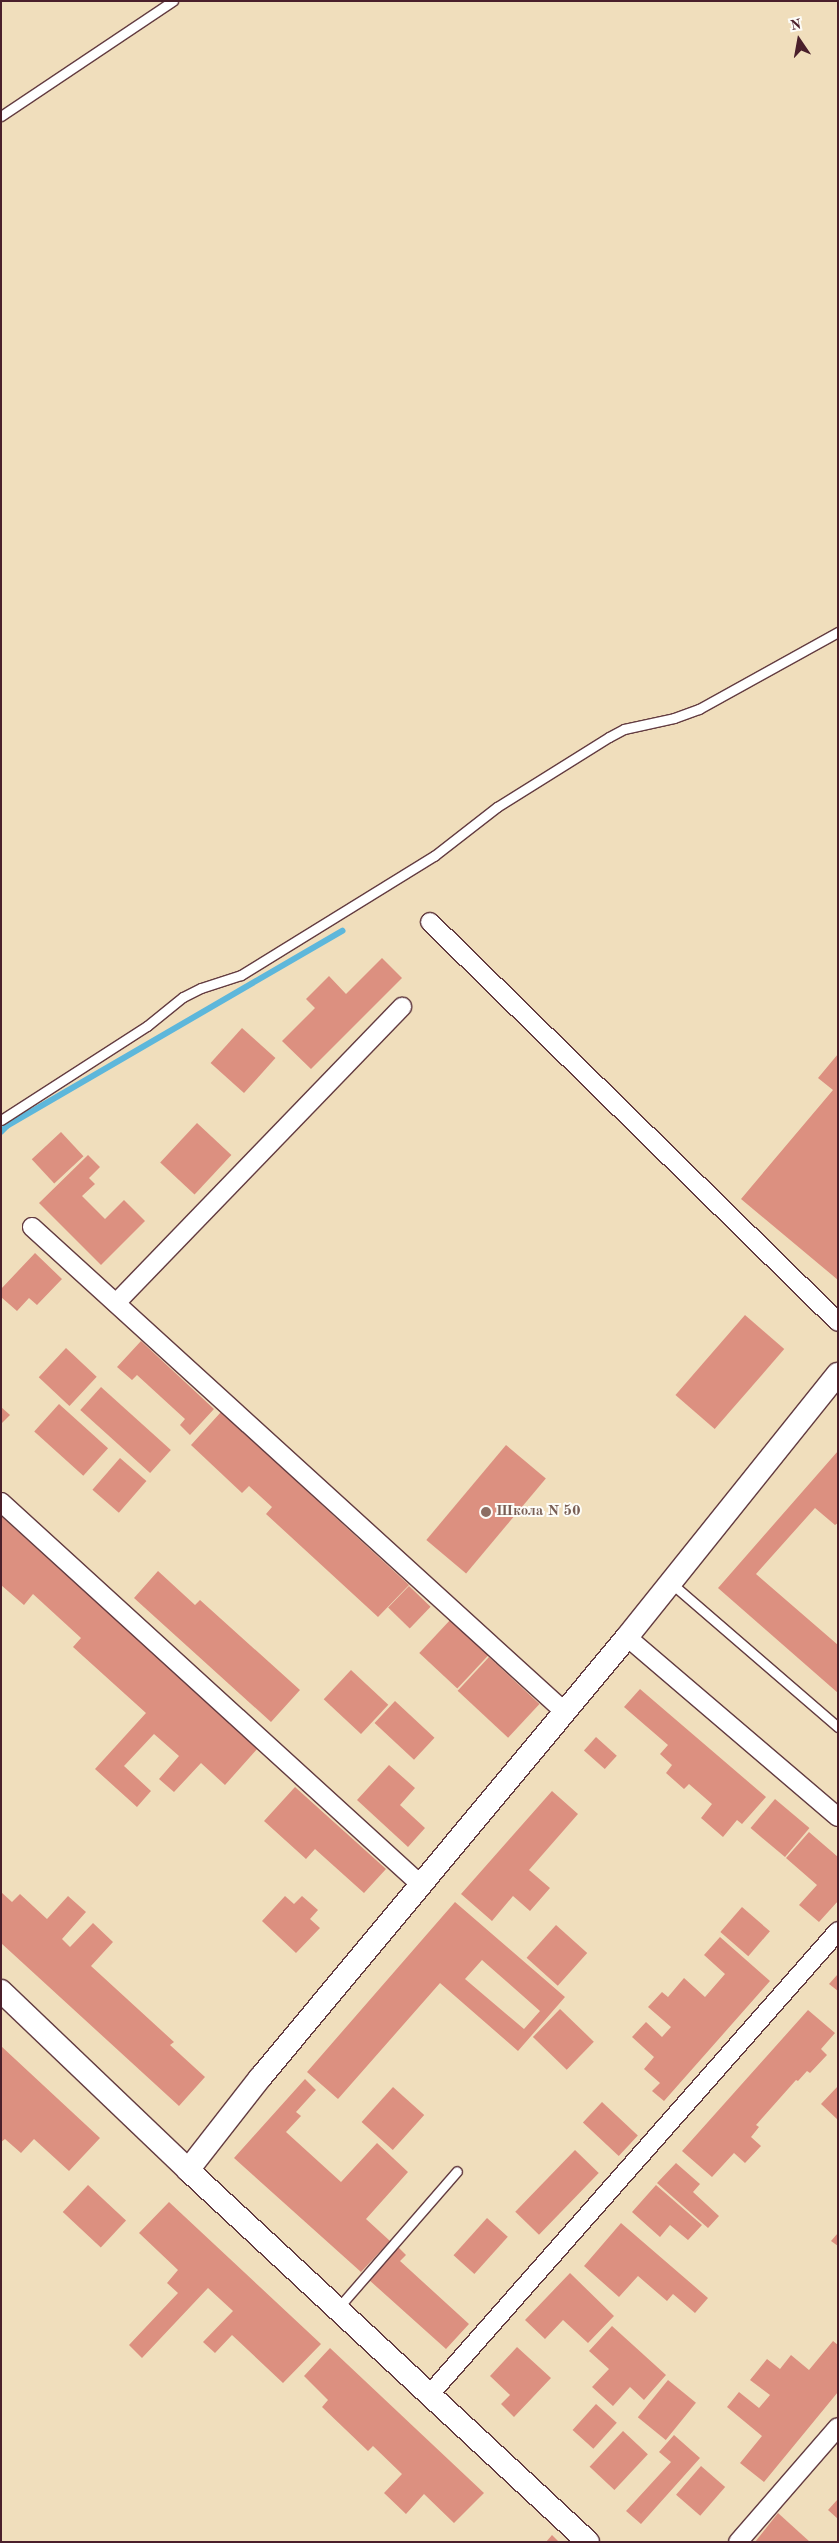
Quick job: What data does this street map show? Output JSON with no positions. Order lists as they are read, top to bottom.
{
  "places": ["Школа N 50"],
  "north": "top"
}
